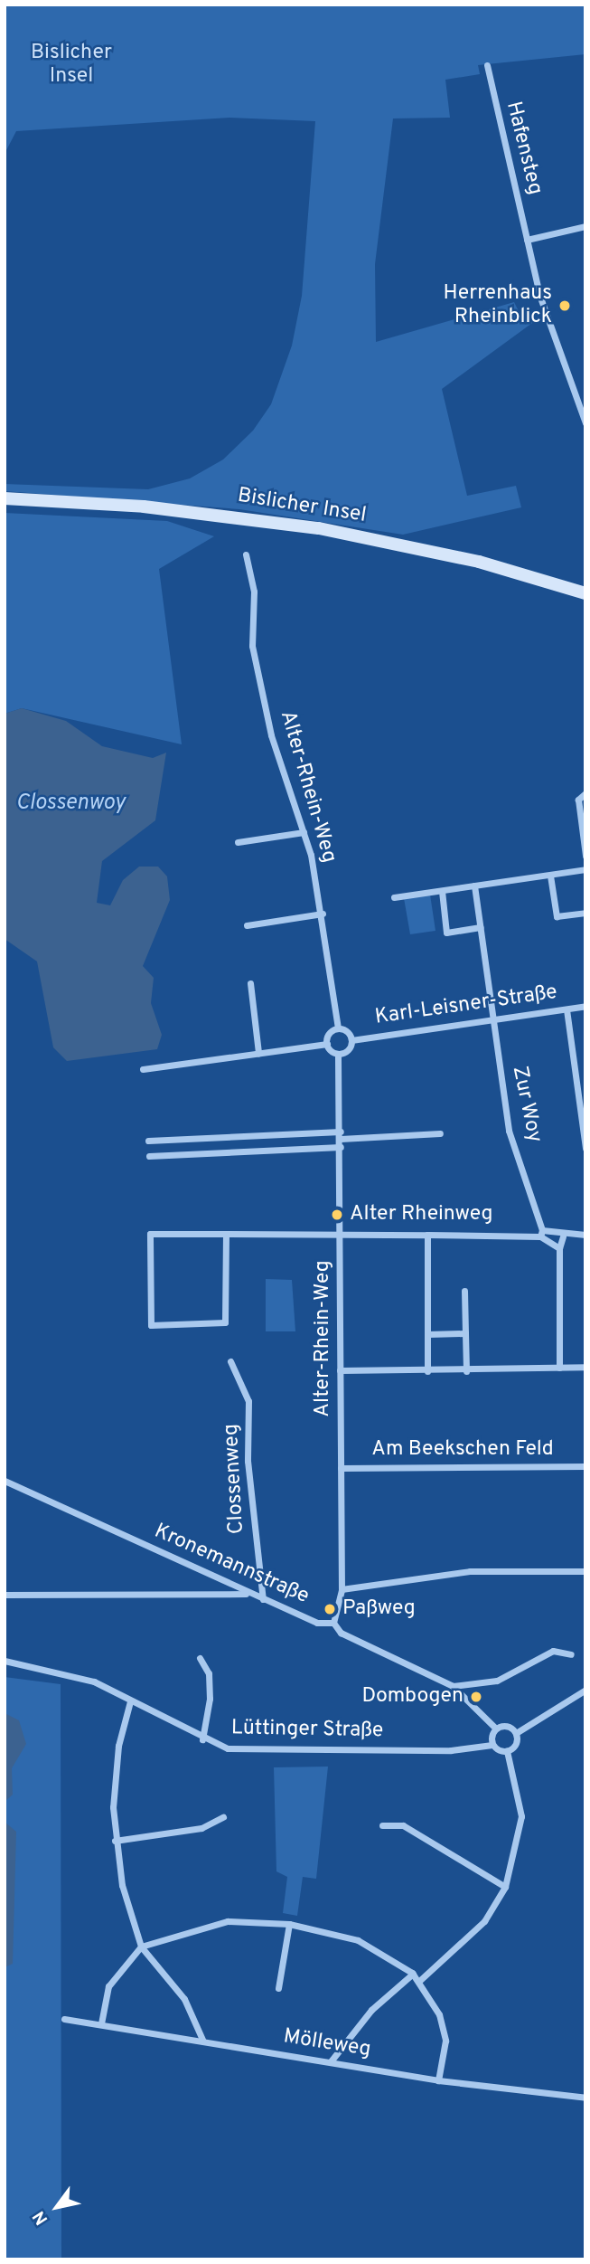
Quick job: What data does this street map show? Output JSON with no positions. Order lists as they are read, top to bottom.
{
  "streets": {
    "main road": ["Bislicher Insel"],
    "street": [
      "Hafensteg",
      "Alter-Rhein-Weg",
      "Karl-Leisner-Straße",
      "Zur Woy",
      "Am Beekschen Feld",
      "Clossenweg",
      "Kronemannstraße",
      "Lüttinger Straße",
      "Mölleweg"
    ]
  },
  "crossings": [
    ["Alter-Rhein-Weg", "Am Beekschen Feld"],
    ["Alter-Rhein-Weg", "Kronemannstraße"],
    ["Karl-Leisner-Straße", "Zur Woy"],
    ["Clossenweg", "Kronemannstraße"]
  ],
  "water": ["Clossenwoy"],
  "parks": ["Bislicher Insel"],
  "places": [
    "Herrenhaus Rheinblick",
    "Alter Rheinweg",
    "Paßweg",
    "Dombogen"
  ],
  "north": "bottom left"
}
